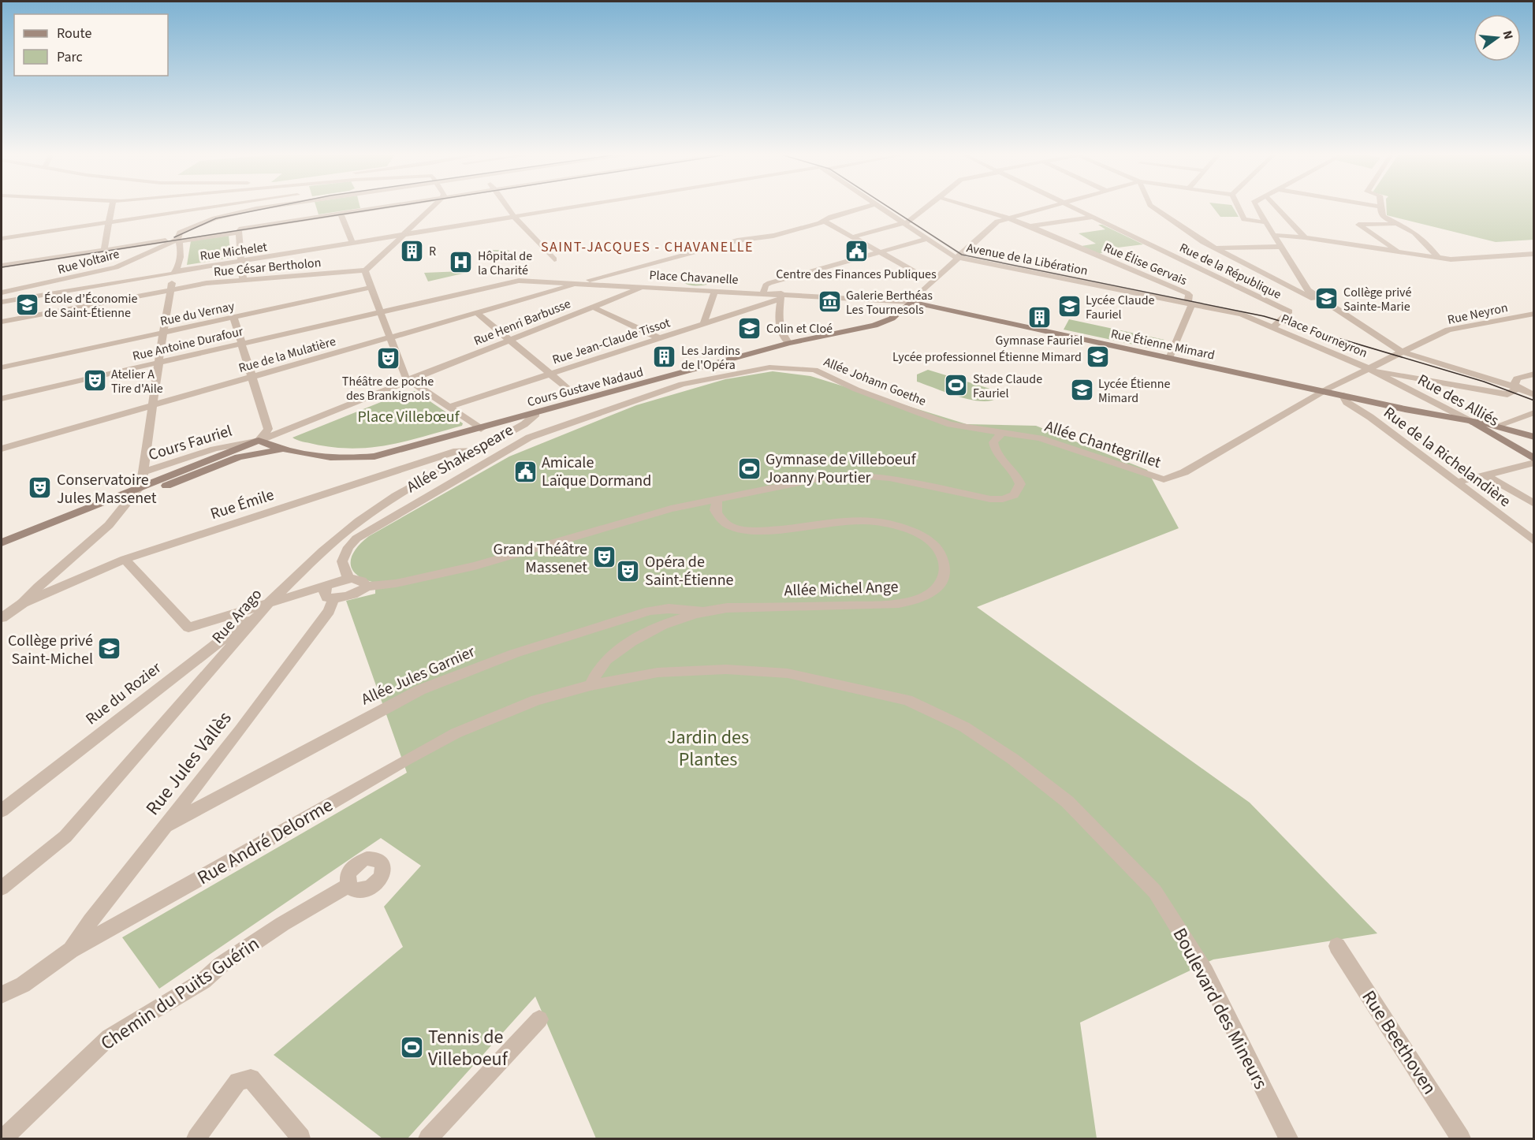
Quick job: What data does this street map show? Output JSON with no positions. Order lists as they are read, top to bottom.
{
  "streets": {
    "main road": [
      "Rue Étienne Mimard",
      "Cours Gustave Nadaud",
      "Rue des Alliés",
      "Cours Fauriel"
    ],
    "street": [
      "Rue Michelet",
      "Avenue de la Libération",
      "Rue Voltaire",
      "Rue Élise Gervais",
      "Rue César Bertholon",
      "Rue de la République",
      "Place Chavanelle",
      "Rue du Vernay",
      "Rue Neyron",
      "Rue Henri Barbusse",
      "Place Fourneyron",
      "Rue Jean-Claude Tissot",
      "Rue Antoine Durafour",
      "Rue de la Mulatière",
      "Allée Johann Goethe",
      "Allée Chantegrillet",
      "Rue de la Richelandière",
      "Allée Shakespeare",
      "Rue Émile",
      "Allée Michel Ange",
      "Rue Arago",
      "Allée Jules Garnier",
      "Rue du Rozier",
      "Rue Jules Vallès",
      "Rue André Delorme",
      "Chemin du Puits Guérin",
      "Boulevard des Mineurs",
      "Rue Beethoven"
    ]
  },
  "crossings": [
    ["Avenue de la Libération", "Rue Élise Gervais"],
    ["Avenue de la Libération", "Place Fourneyron"],
    ["Rue Élise Gervais", "Place Fourneyron"],
    ["Rue de la République", "Place Fourneyron"],
    ["Place Chavanelle", "Rue Henri Barbusse"],
    ["Place Chavanelle", "Rue Antoine Durafour"],
    ["Place Chavanelle", "Rue Étienne Mimard"],
    ["Place Chavanelle", "Rue de la Mulatière"],
    ["Rue Neyron", "Place Fourneyron"],
    ["Place Fourneyron", "Rue des Alliés"],
    ["Place Fourneyron", "Allée Chantegrillet"],
    ["Rue Jean-Claude Tissot", "Rue Étienne Mimard"],
    ["Rue Antoine Durafour", "Rue de la Mulatière"],
    ["Rue Étienne Mimard", "Cours Gustave Nadaud"],
    ["Rue Étienne Mimard", "Rue des Alliés"],
    ["Rue Étienne Mimard", "Allée Chantegrillet"],
    ["Rue Étienne Mimard", "Rue de la Richelandière"],
    ["Allée Johann Goethe", "Allée Chantegrillet"],
    ["Allée Johann Goethe", "Allée Shakespeare"],
    ["Cours Gustave Nadaud", "Cours Fauriel"],
    ["Cours Gustave Nadaud", "Rue Arago"],
    ["Rue des Alliés", "Allée Chantegrillet"],
    ["Rue Émile", "Rue Arago"],
    ["Allée Michel Ange", "Allée Jules Garnier"],
    ["Allée Michel Ange", "Boulevard des Mineurs"],
    ["Rue Arago", "Rue du Rozier"],
    ["Allée Jules Garnier", "Rue Jules Vallès"],
    ["Rue Jules Vallès", "Rue André Delorme"],
    ["Rue André Delorme", "Boulevard des Mineurs"]
  ],
  "districts": ["SAINT-JACQUES - CHAVANELLE"],
  "parks": ["Place Villebœuf", "Jardin des Plantes"],
  "places": {
    "building": ["R", "Gymnase Fauriel", "Les Jardins de l'Opéra"],
    "public building": ["Centre des Finances Publiques", "Amicale Laïque Dormand"],
    "hospital": ["Hôpital de la Charité"],
    "school or university": [
      "Collège privé Sainte-Marie",
      "École d’Économie de Saint-Étienne",
      "Lycée Claude Fauriel",
      "Colin et Cloé",
      "Lycée professionnel Étienne Mimard",
      "Lycée Étienne Mimard",
      "Collège privé Saint-Michel"
    ],
    "museum": ["Galerie Berthéas Les Tournesols"],
    "theatre": [
      "Théâtre de poche des Brankignols",
      "Atelier A Tire d'Aile",
      "Conservatoire Jules Massenet",
      "Grand Théâtre Massenet",
      "Opéra de Saint-Étienne"
    ],
    "sports": ["Stade Claude Fauriel", "Gymnase de Villeboeuf Joanny Pourtier", "Tennis de Villeboeuf"]
  },
  "legend": ["Route", "Parc"],
  "north": "right"
}
